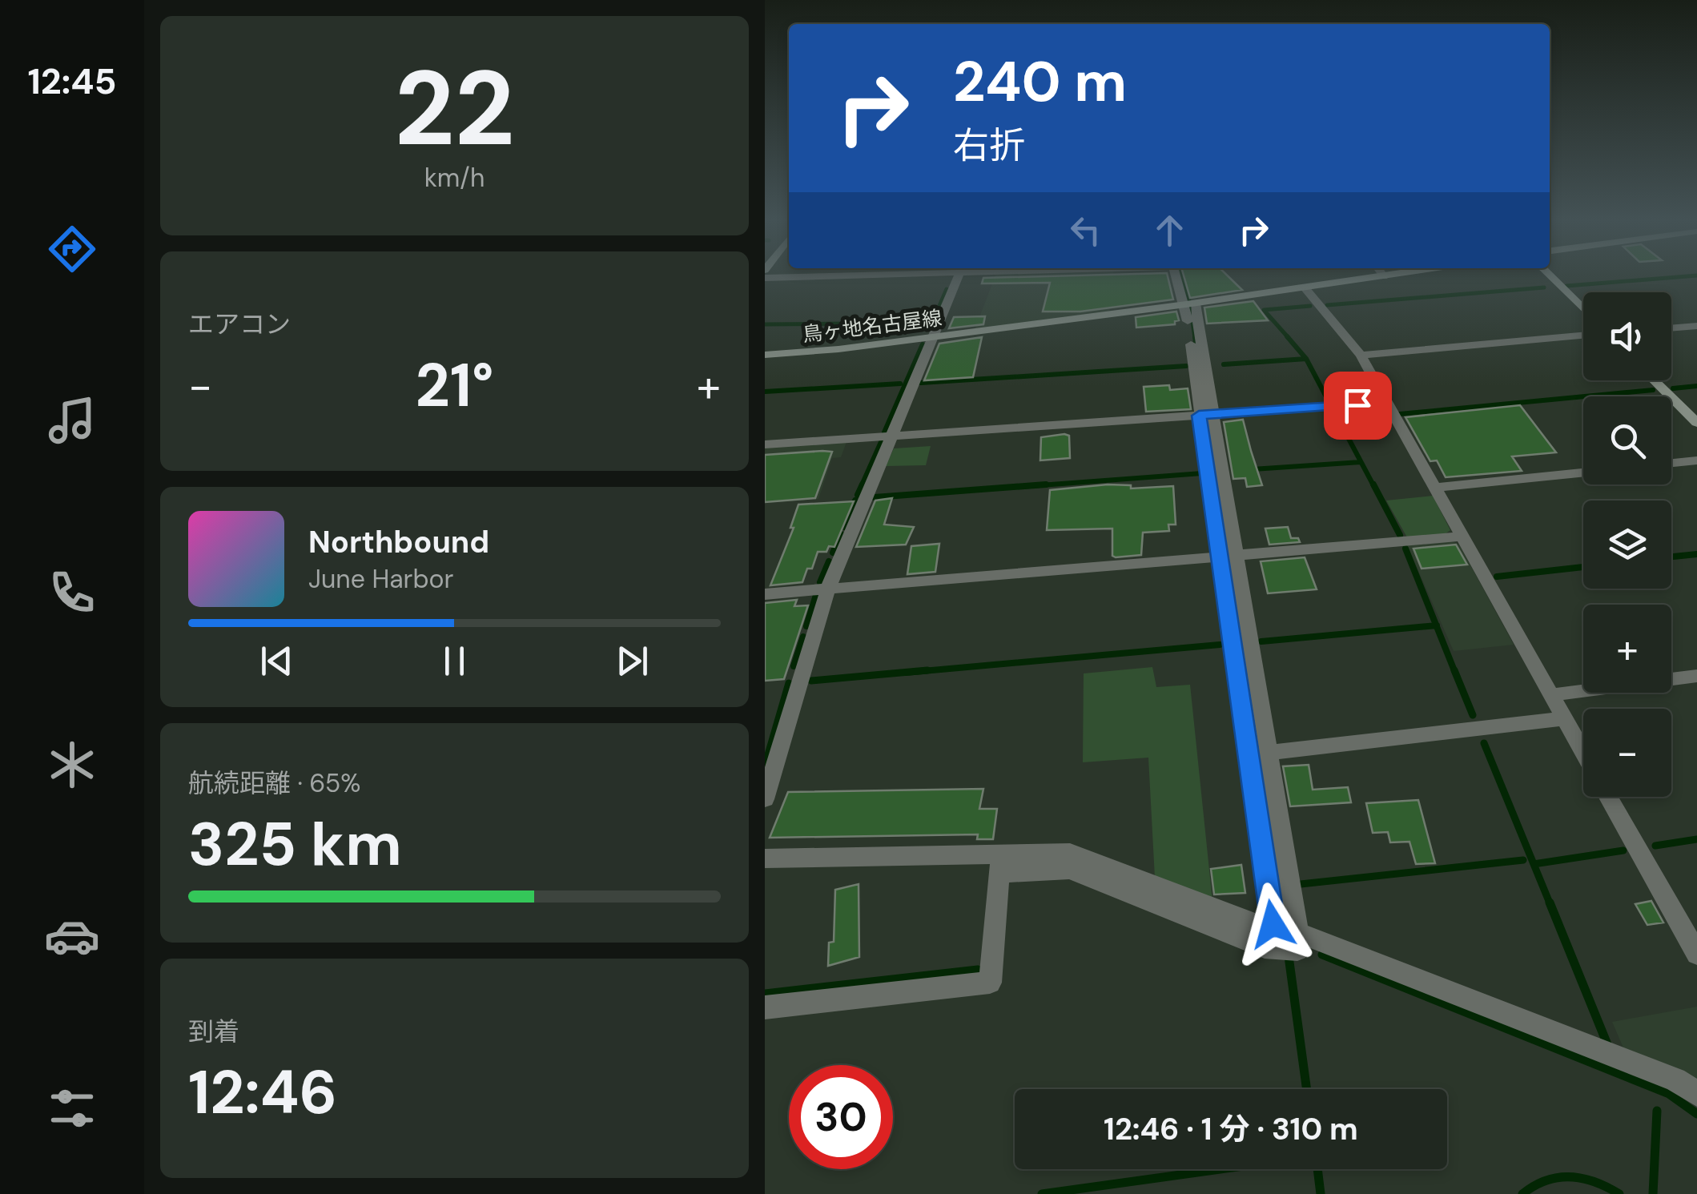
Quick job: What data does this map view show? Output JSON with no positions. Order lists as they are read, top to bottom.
{
  "streets": {
    "main road": ["鳥ヶ地名古屋線"]
  },
  "page": {
    "tabs": "12:45",
    "tile": [
      ["22", "km/h"],
      "エアコン",
      ["航続距離 · 65%", "325 km"],
      ["到着", "12:46"]
    ],
    "turn": ["240 m", "右折"],
    "map_buttons": ["+", "−"],
    "heat": ["−", "21°", "+"],
    "song": ["Northbound", "June Harbor"],
    "limit": "30",
    "trip": "12:46 · 1 分 · 310 m"
  }
}
